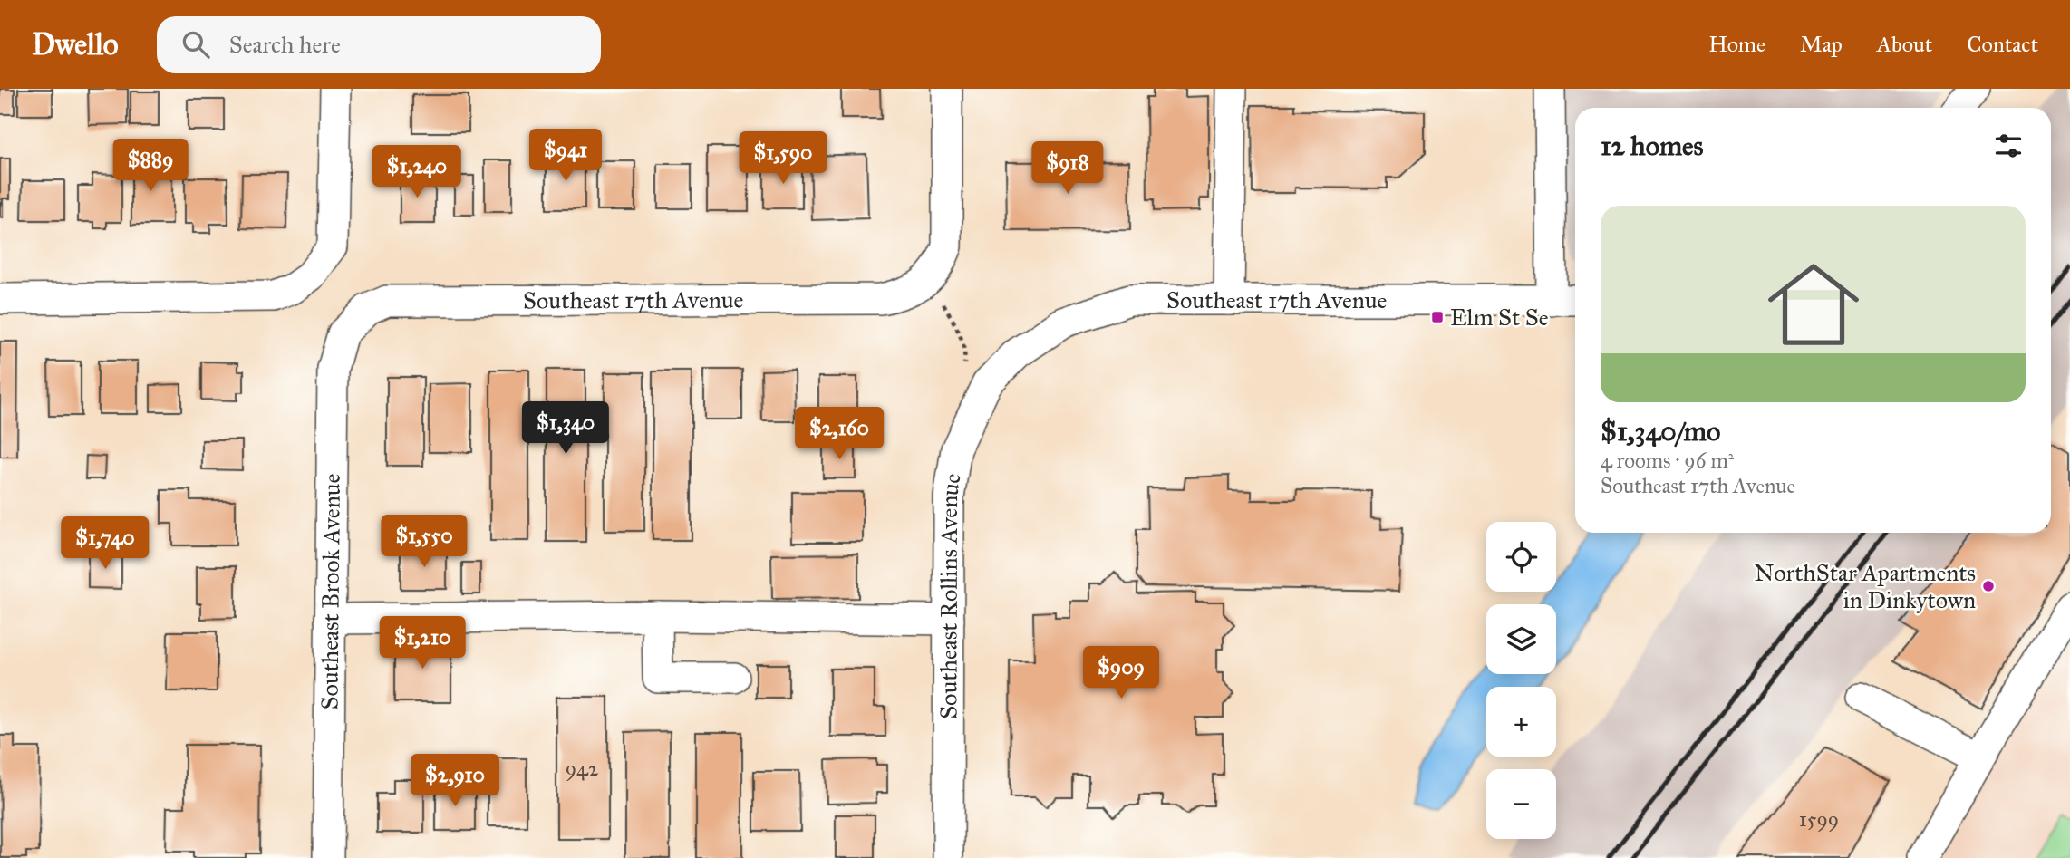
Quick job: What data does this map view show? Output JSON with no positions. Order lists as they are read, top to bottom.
{
  "streets": {
    "street": ["Southeast 17th Avenue", "Southeast Brook Avenue", "Southeast Rollins Avenue"]
  },
  "crossings": [
    ["Southeast 17th Avenue", "Southeast Brook Avenue"],
    ["Southeast 17th Avenue", "Southeast Rollins Avenue"]
  ],
  "places": {
    "transit": ["Elm St Se"],
    "other": ["NorthStar Apartments in Dinkytown"]
  },
  "house_numbers": ["942", "1599"],
  "page": {
    "header": "Dwello",
    "search": "Search here",
    "nav": [
      "Home",
      "Map",
      "About",
      "Contact"
    ],
    "heading": "12 homes",
    "price": [
      "$941",
      "$1,590",
      "$889",
      "$918",
      "$1,240",
      "$1,340",
      "$2,160",
      "$1,550",
      "$1,740",
      "$1,210",
      "$909",
      "$2,910"
    ],
    "list": [
      {
        "name": "$1,340/mo",
        "note": "4 rooms · 96 m² · Southeast 17th Avenue"
      }
    ],
    "map_buttons": ["+", "−"]
  }
}
